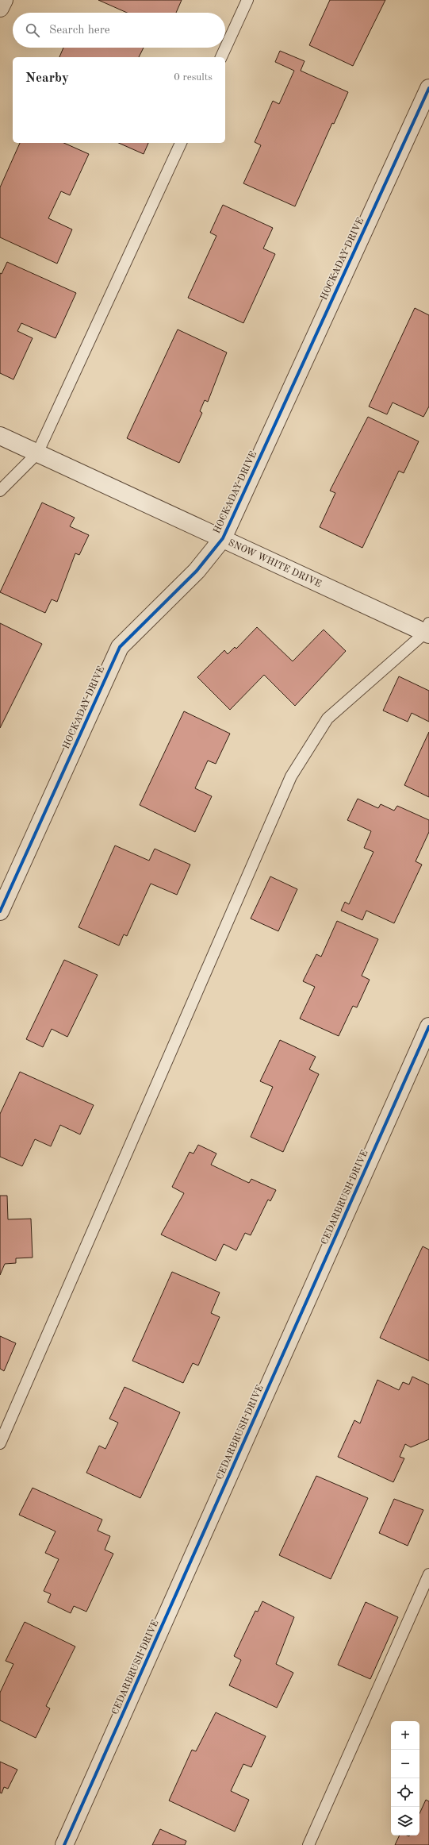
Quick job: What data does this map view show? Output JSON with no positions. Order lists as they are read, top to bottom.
{
  "streets": {
    "street": ["HOCKADAY DRIVE", "SNOW WHITE DRIVE", "CEDARBRUSH DRIVE"]
  },
  "crossings": [
    ["HOCKADAY DRIVE", "SNOW WHITE DRIVE"]
  ],
  "page": {
    "search": "Search here",
    "heading": ["Nearby", "0 results"],
    "map_buttons": ["+", "−"]
  }
}
